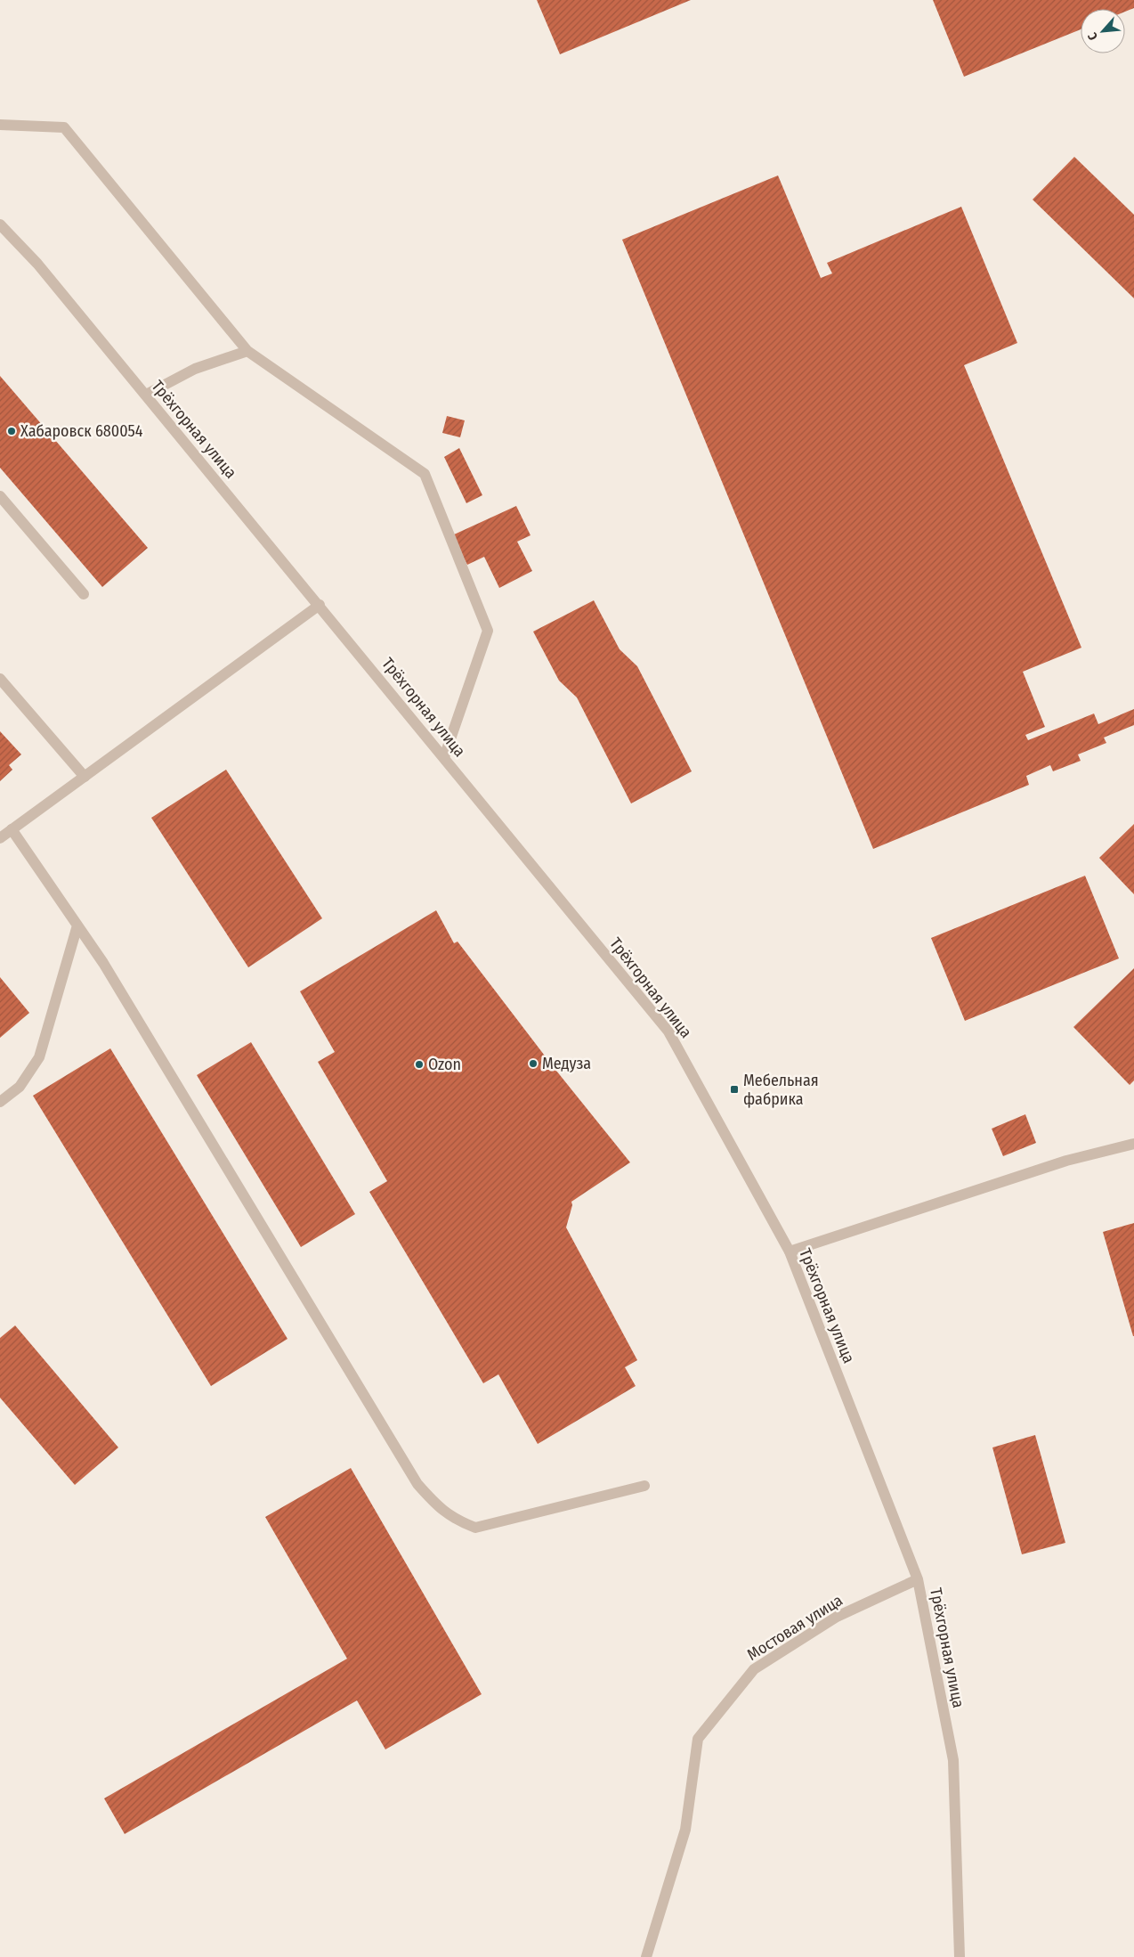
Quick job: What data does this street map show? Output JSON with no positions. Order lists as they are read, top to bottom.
{
  "streets": {
    "street": ["Трёхгорная улица", "Мостовая улица"]
  },
  "crossings": [
    ["Трёхгорная улица", "Мостовая улица"]
  ],
  "places": {
    "other": ["Хабаровск 680054", "Медуза", "Ozon"],
    "transit": ["Мебельная фабрика"]
  },
  "north": "bottom left"
}
